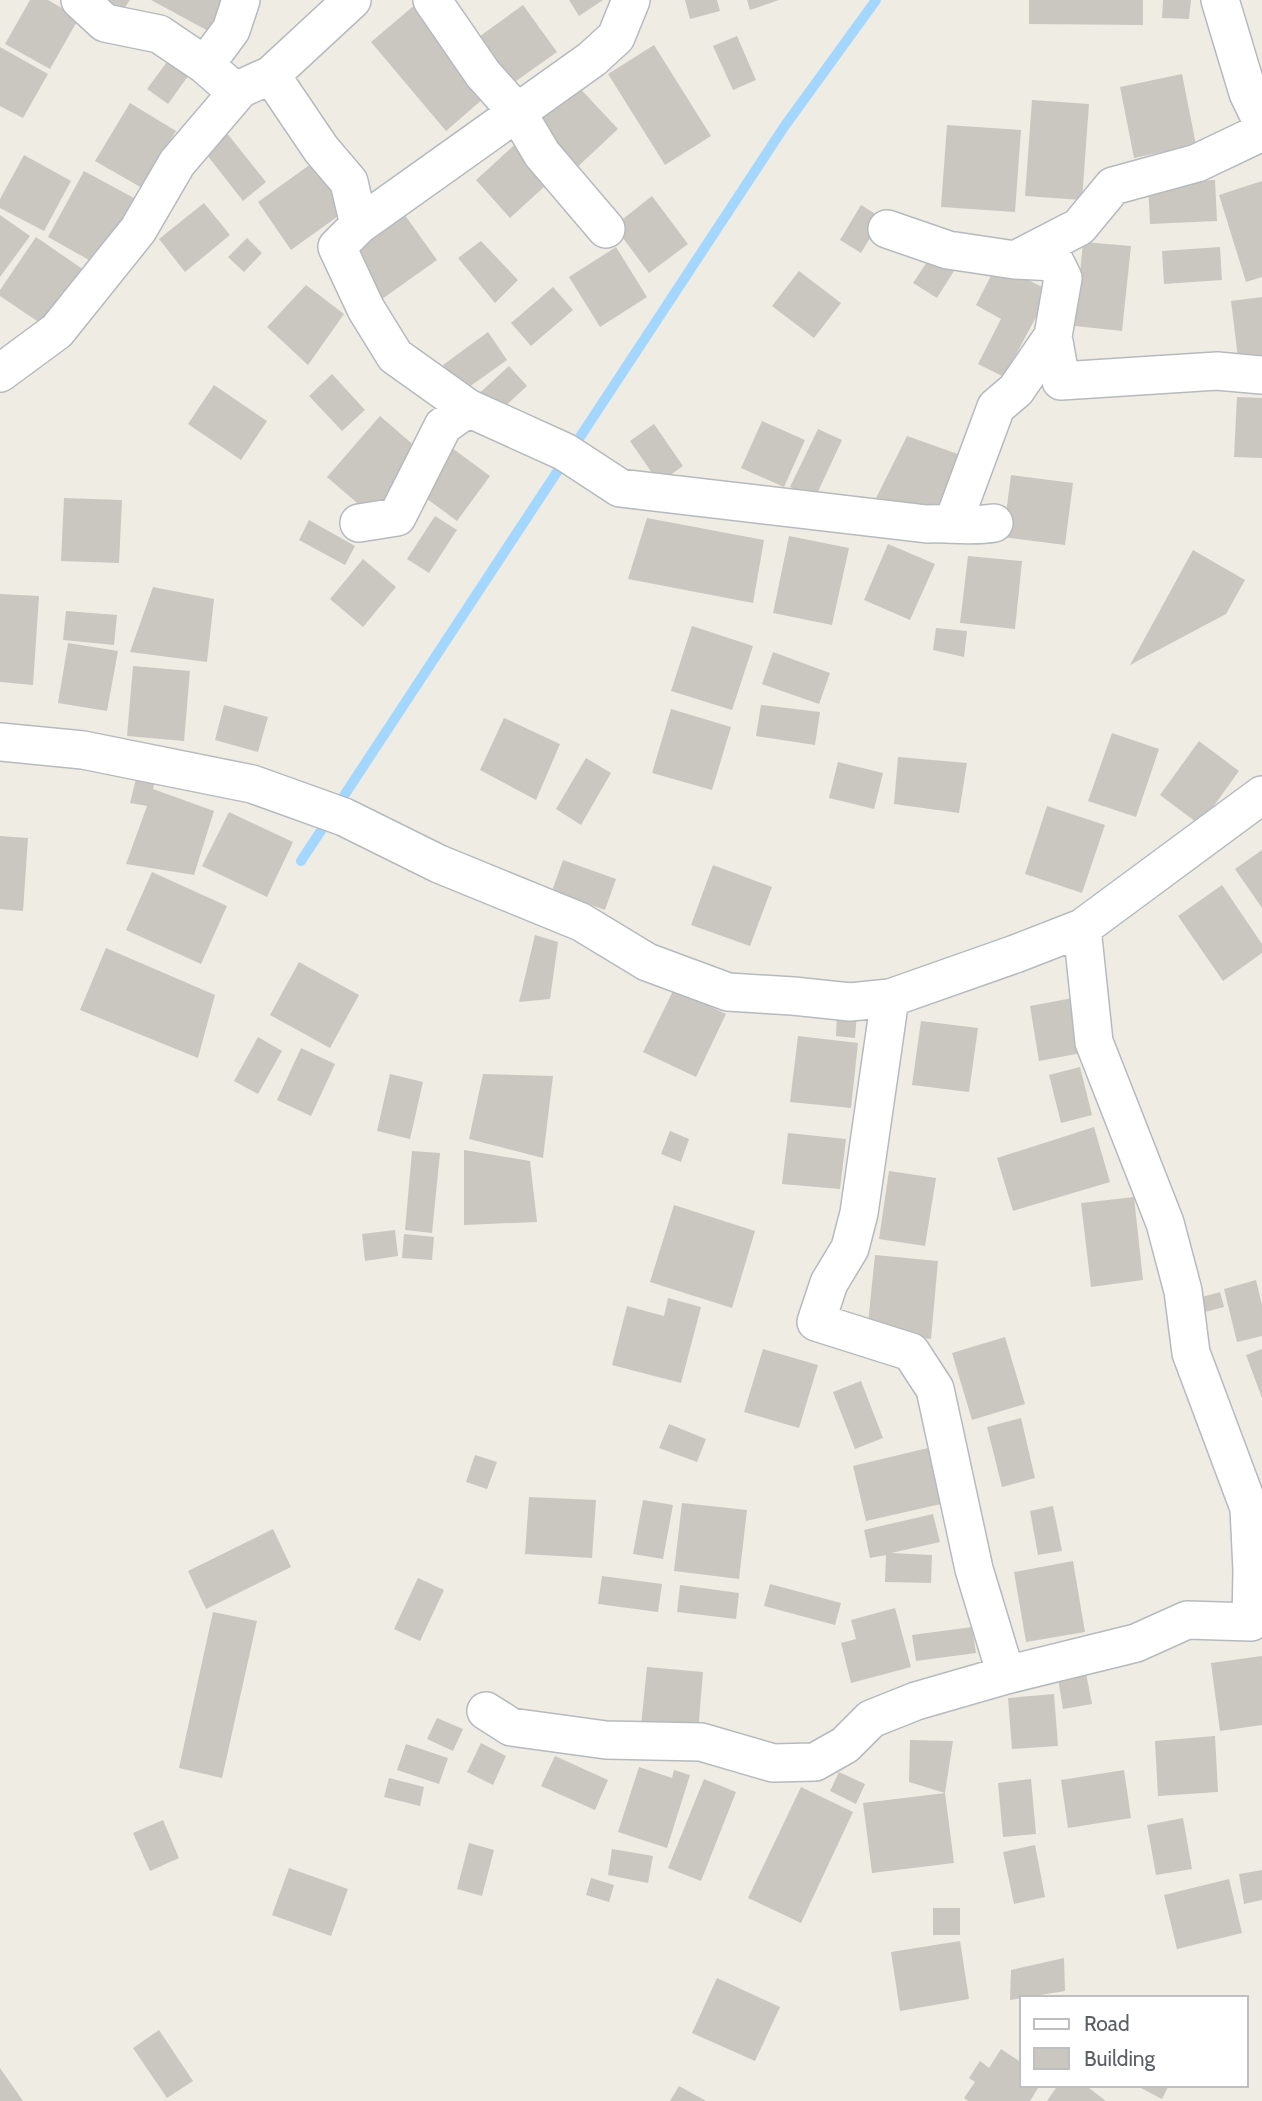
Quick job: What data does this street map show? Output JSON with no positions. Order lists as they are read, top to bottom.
{
  "legend": ["Road", "Building"]
}
